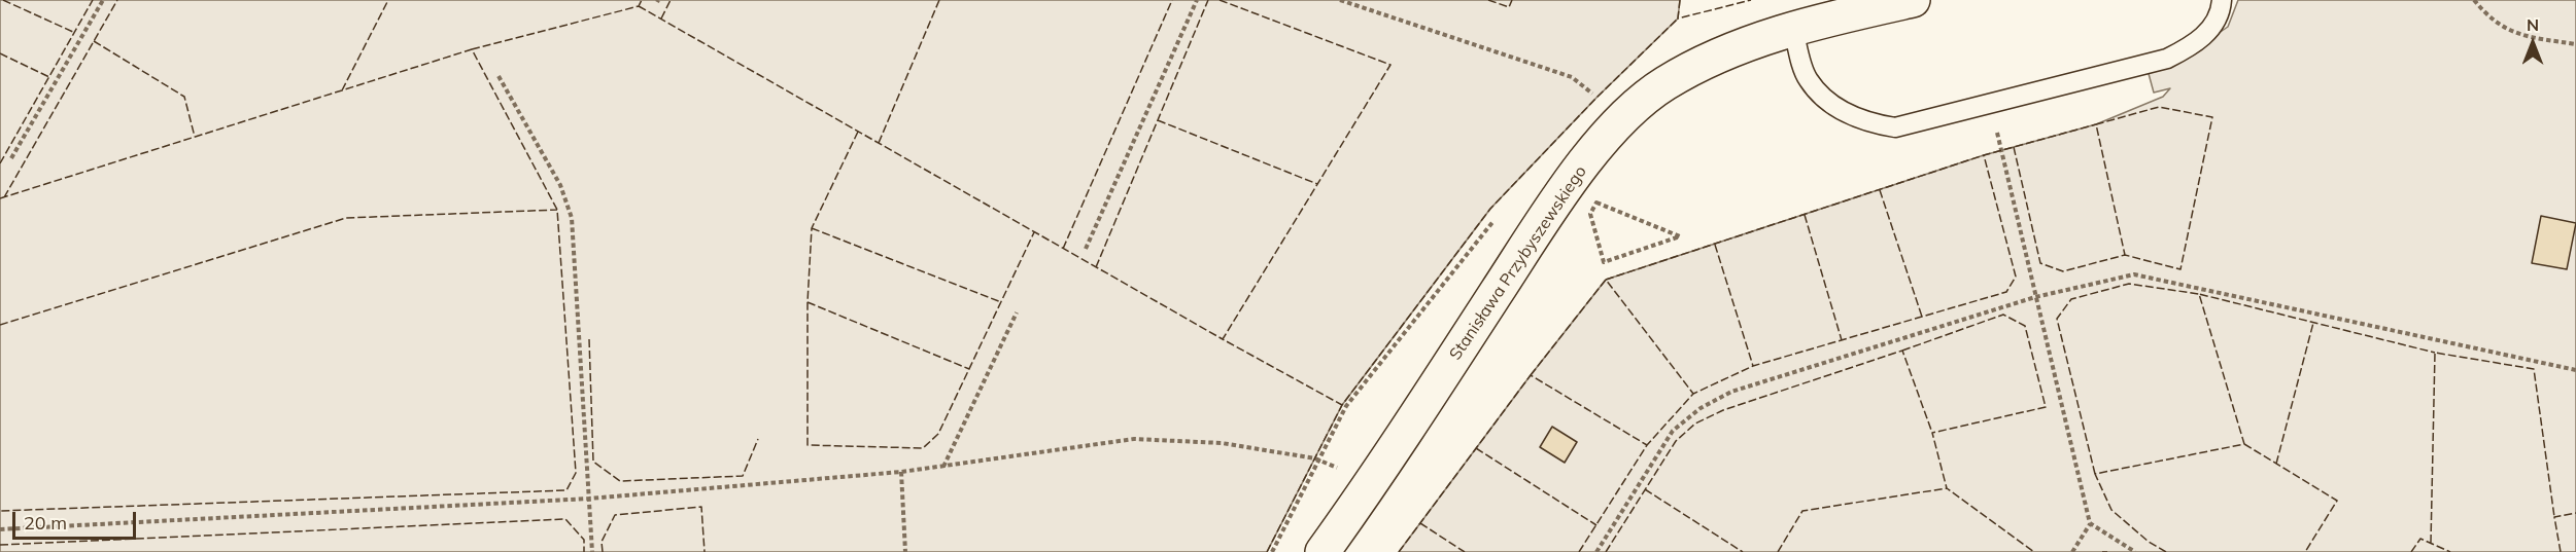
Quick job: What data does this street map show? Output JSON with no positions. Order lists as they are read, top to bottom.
{
  "streets": {
    "street": ["Stanisława Przybyszewskiego"]
  },
  "scale_bar": "20 m",
  "north": "top"
}
